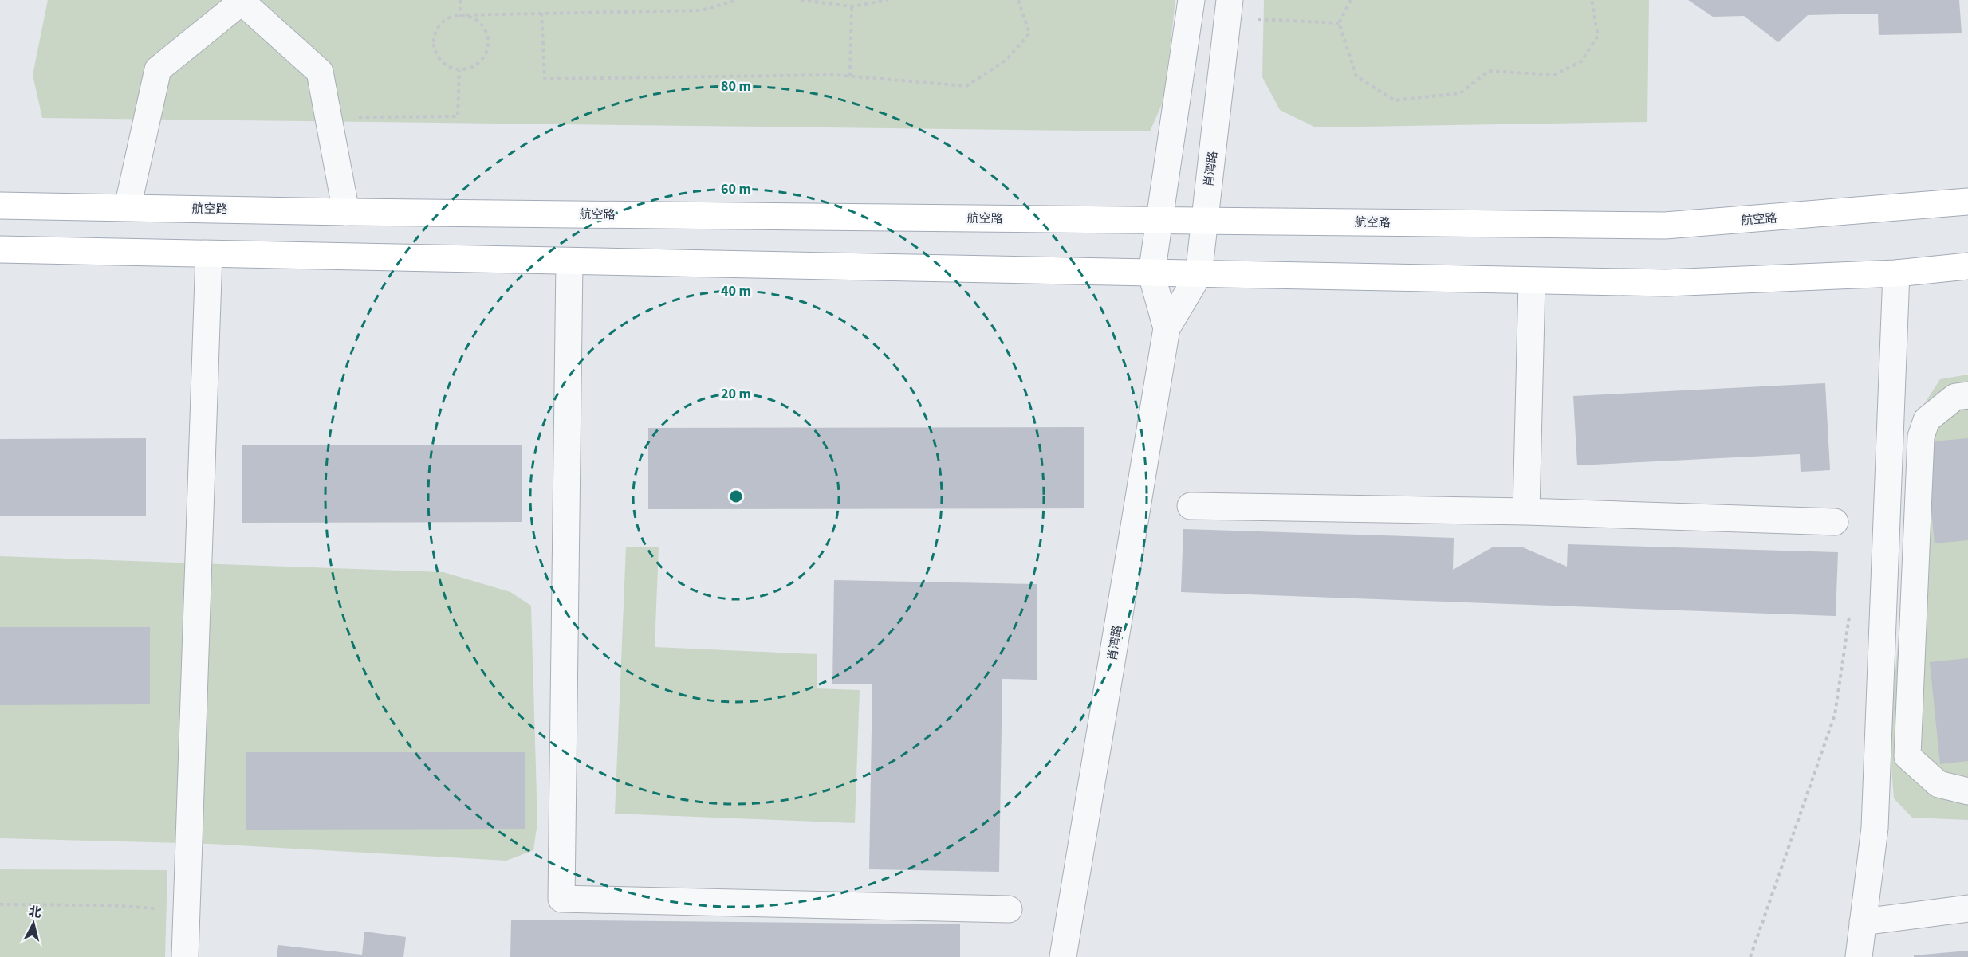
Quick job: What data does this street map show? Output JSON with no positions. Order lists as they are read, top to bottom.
{
  "streets": {
    "main road": ["航空路"],
    "street": ["肖湾路"]
  },
  "crossings": [
    ["肖湾路", "航空路"]
  ],
  "north": "top",
  "rings": [
    "80 m",
    "60 m",
    "40 m",
    "20 m"
  ]
}
